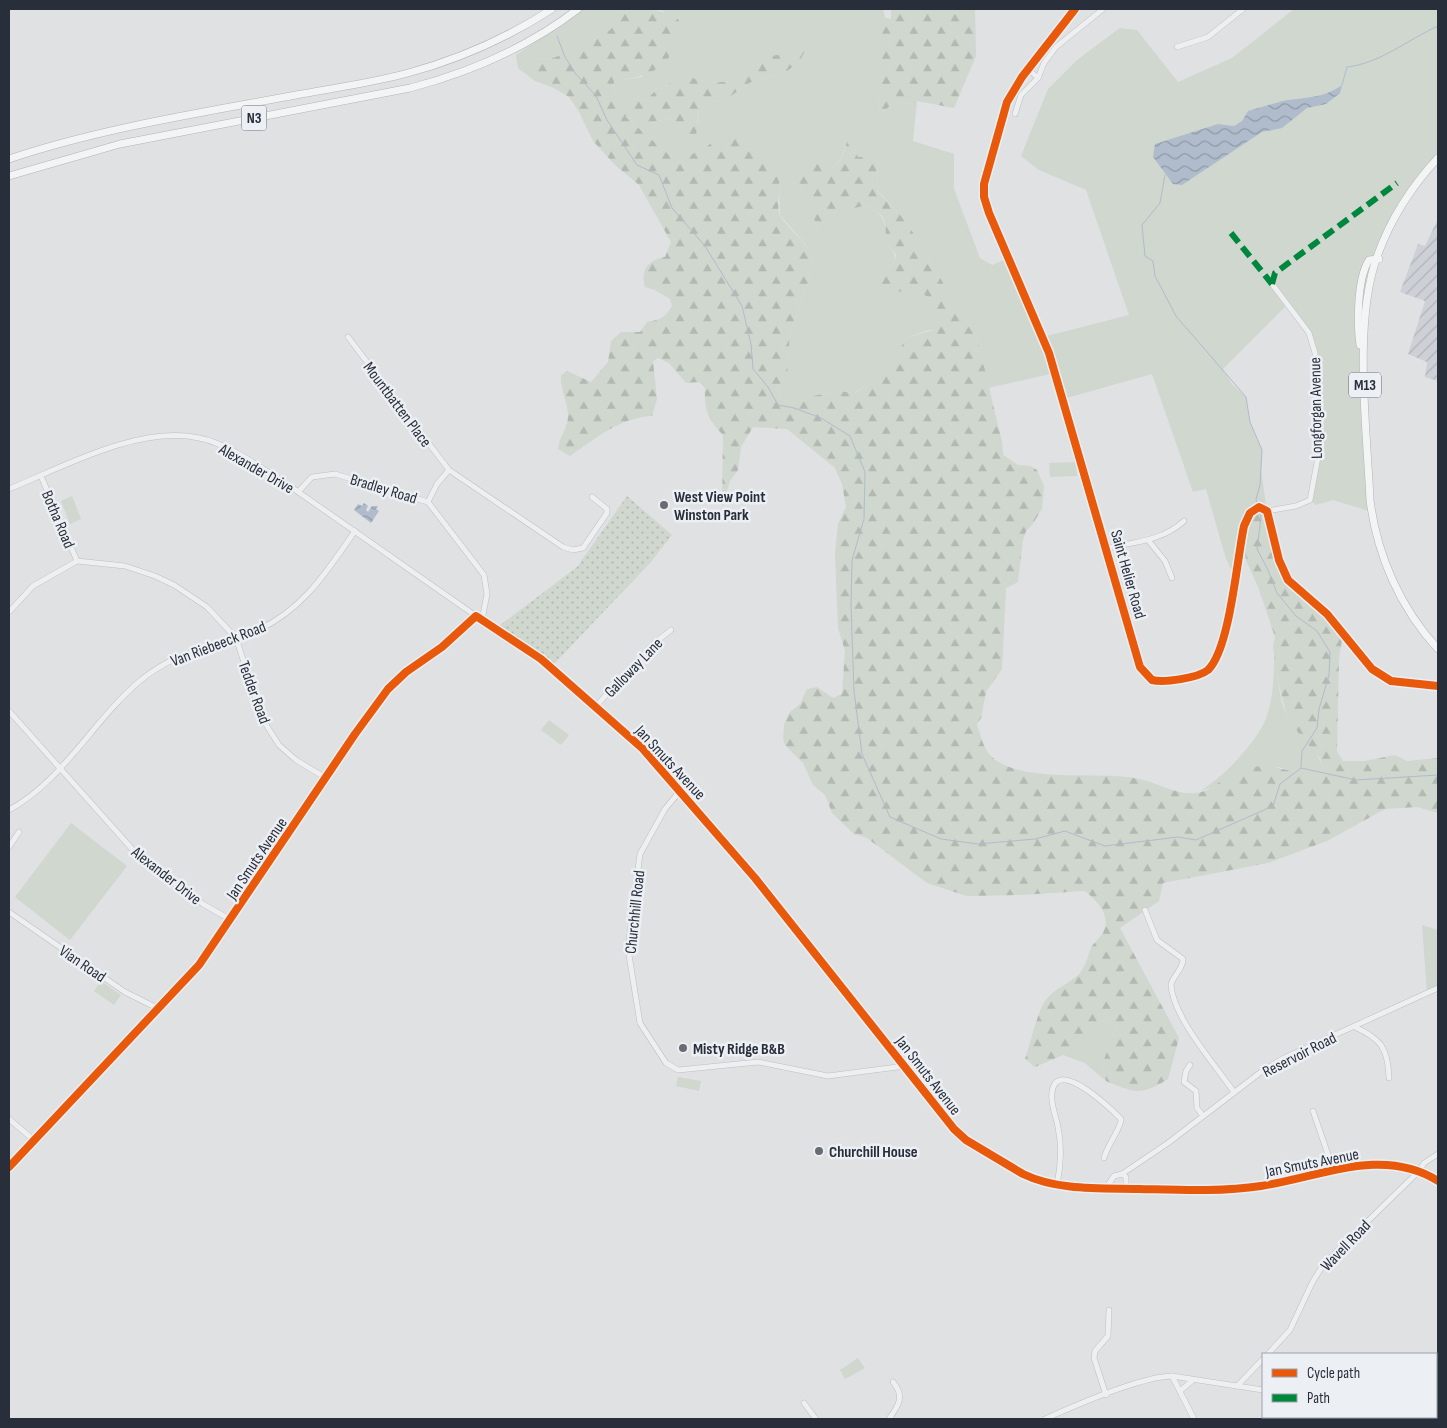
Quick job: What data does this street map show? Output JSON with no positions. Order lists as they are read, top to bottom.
{
  "streets": {
    "highway": ["N3", "M13"],
    "street": [
      "Mountbatten Place",
      "Longforgan Avenue",
      "Alexander Drive",
      "Bradley Road",
      "Botha Road",
      "Saint Helier Road",
      "Van Riebeeck Road",
      "Galloway Lane",
      "Tedder Road",
      "Jan Smuts Avenue",
      "Churchhill Road",
      "Vian Road",
      "Reservoir Road",
      "Wavell Road"
    ]
  },
  "crossings": [
    ["Longforgan Avenue", "Saint Helier Road"],
    ["Alexander Drive", "Bradley Road"],
    ["Alexander Drive", "Botha Road"],
    ["Alexander Drive", "Van Riebeeck Road"],
    ["Alexander Drive", "Jan Smuts Avenue"],
    ["Bradley Road", "Jan Smuts Avenue"],
    ["Botha Road", "Tedder Road"],
    ["Van Riebeeck Road", "Tedder Road"],
    ["Galloway Lane", "Jan Smuts Avenue"],
    ["Tedder Road", "Jan Smuts Avenue"],
    ["Jan Smuts Avenue", "Churchhill Road"],
    ["Jan Smuts Avenue", "Vian Road"],
    ["Jan Smuts Avenue", "Reservoir Road"],
    ["Jan Smuts Avenue", "Wavell Road"]
  ],
  "places": ["West View Point Winston Park", "Misty Ridge B&B", "Churchill House"],
  "legend": ["Cycle path", "Path"]
}
